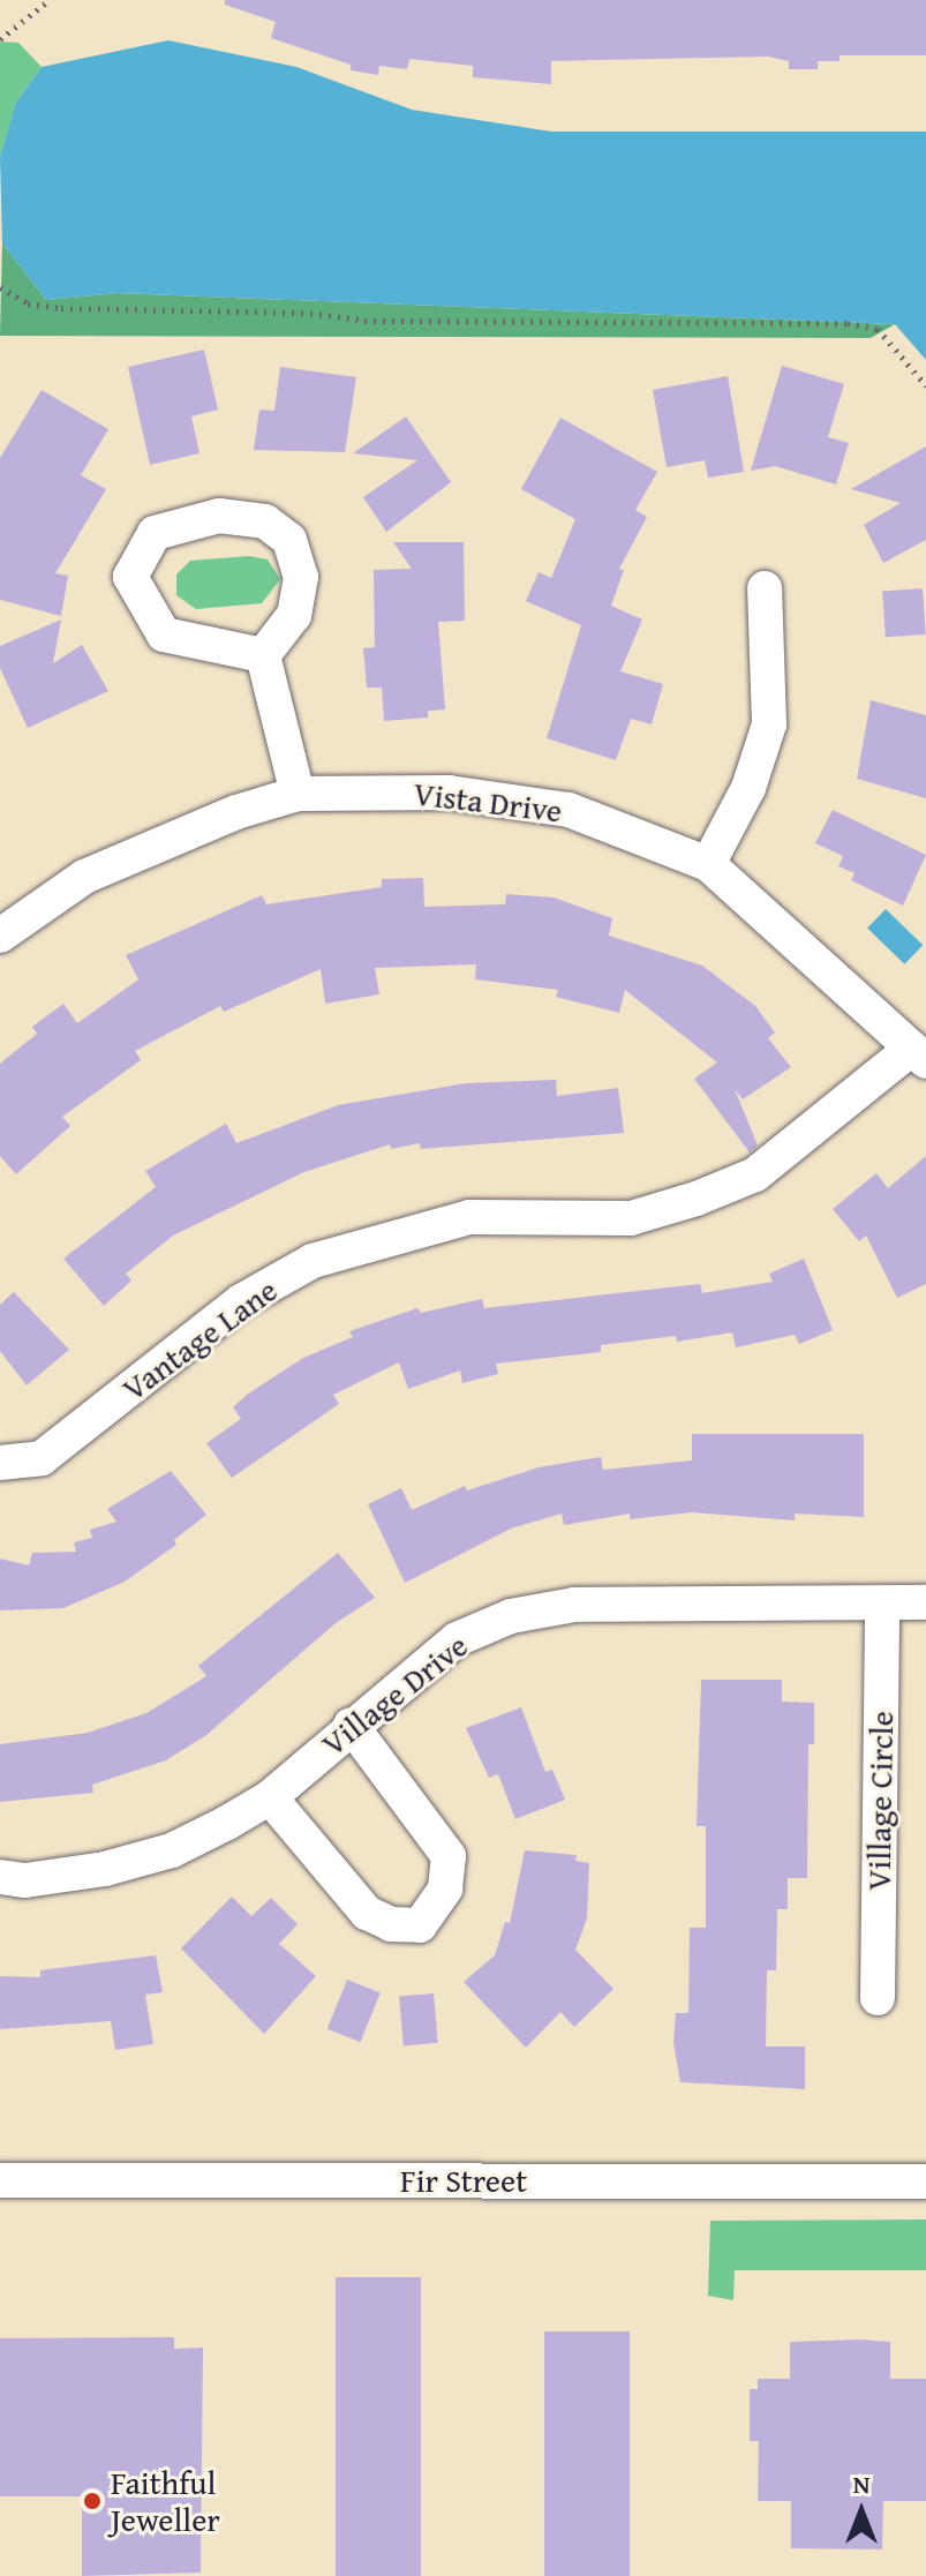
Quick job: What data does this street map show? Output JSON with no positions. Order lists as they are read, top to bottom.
{
  "streets": {
    "street": [
      "Vista Drive",
      "Vantage Lane",
      "Village Drive",
      "Village Circle",
      "Fir Street"
    ]
  },
  "crossings": [
    ["Vista Drive", "Vantage Lane"],
    ["Village Drive", "Village Circle"]
  ],
  "places": ["Faithful Jeweller"],
  "north": "top"
}
